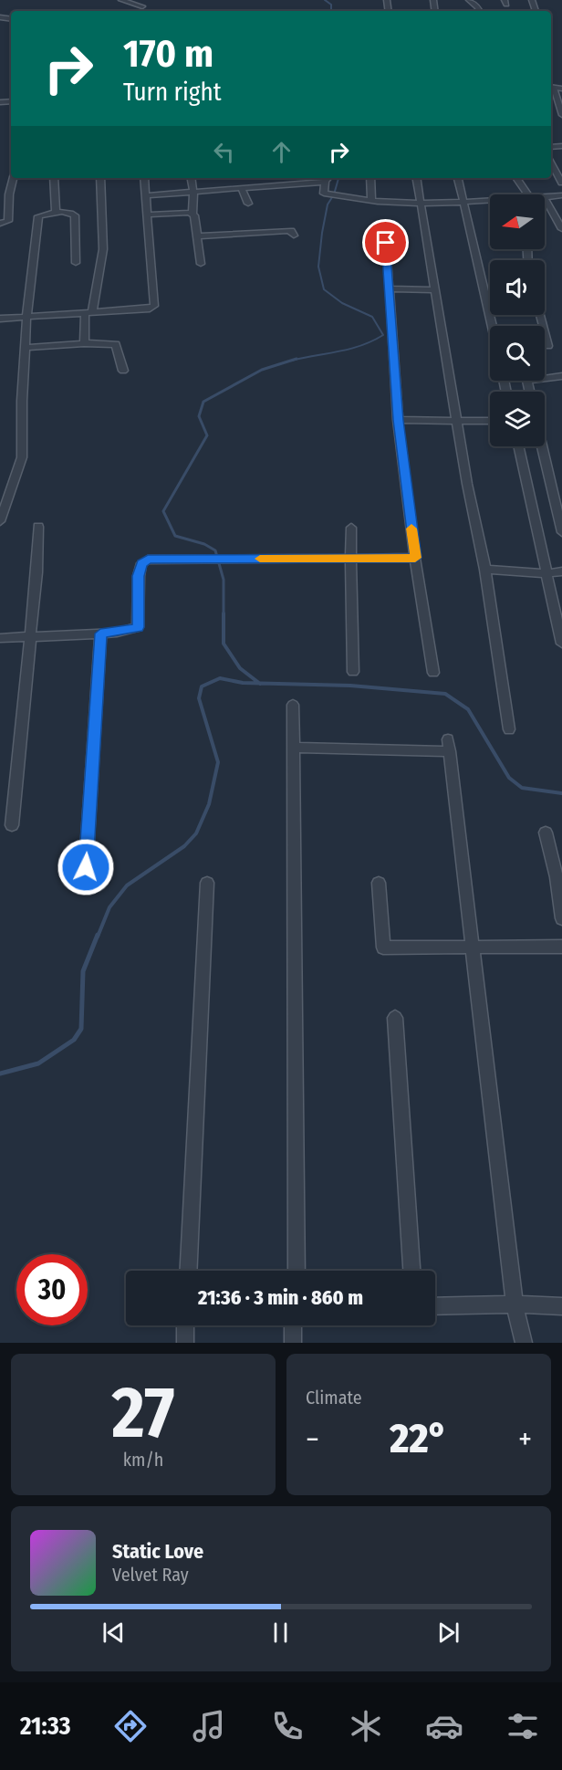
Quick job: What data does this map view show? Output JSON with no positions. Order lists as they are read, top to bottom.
{
  "north": "left",
  "page": {
    "turn": ["170 m", "Turn right"],
    "limit": "30",
    "trip": "21:36 · 3 min · 860 m",
    "tile": [
      ["27", "km/h"],
      "Climate"
    ],
    "heat": ["−", "22°", "+"],
    "song": ["Static Love", "Velvet Ray"],
    "tabs": "21:33"
  }
}
